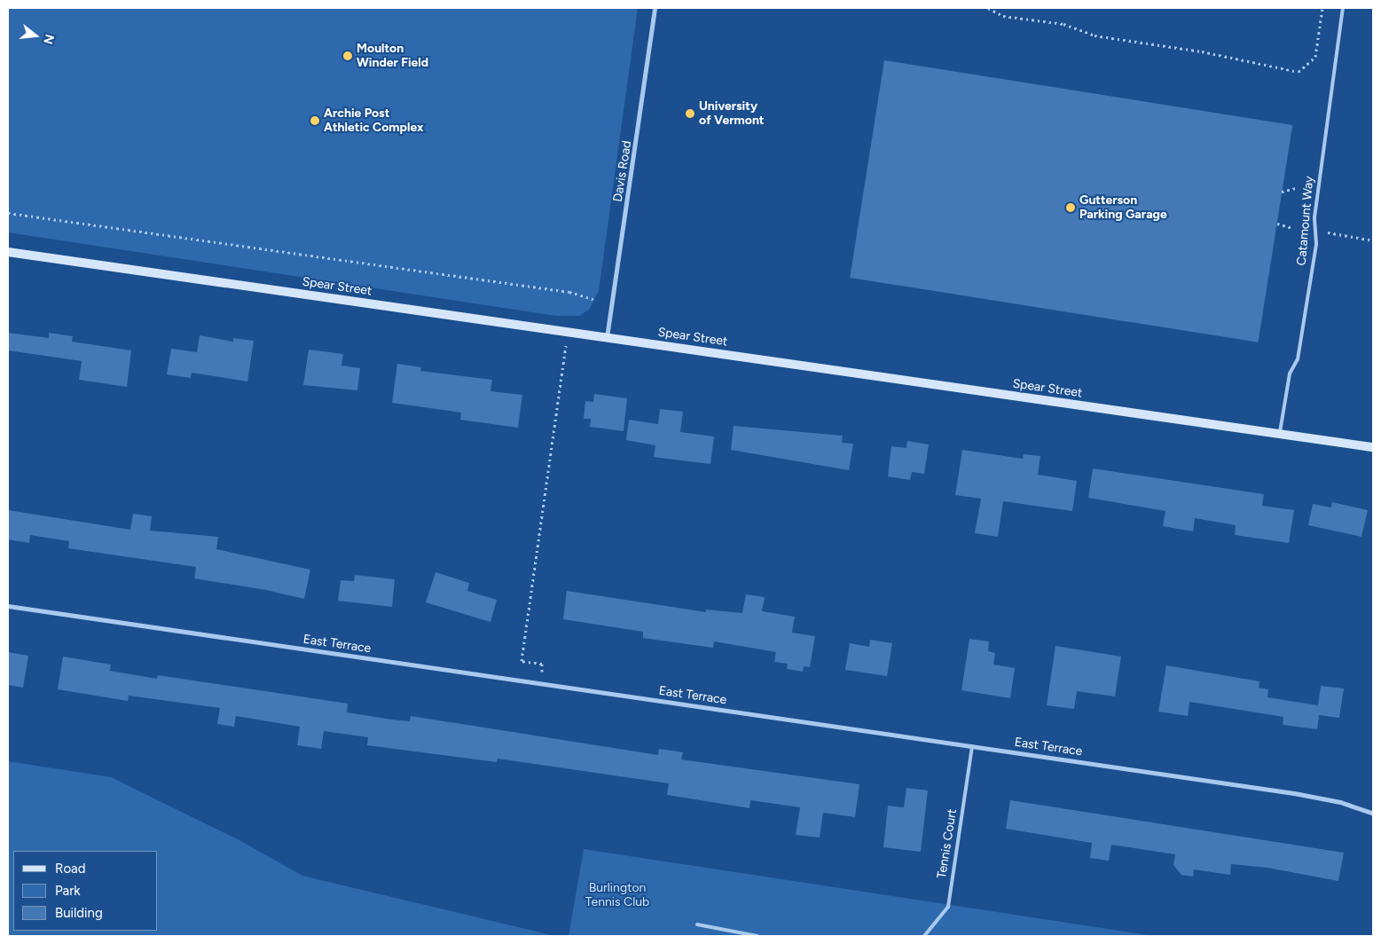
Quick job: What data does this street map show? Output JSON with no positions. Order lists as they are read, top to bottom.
{
  "streets": {
    "main road": ["Spear Street"],
    "street": ["Davis Road", "East Terrace"],
    "lane": ["Catamount Way", "Tennis Court"]
  },
  "crossings": [
    ["Davis Road", "Spear Street"],
    ["Catamount Way", "Spear Street"],
    ["East Terrace", "Tennis Court"]
  ],
  "parks": ["Burlington Tennis Club"],
  "places": [
    "Moulton Winder Field",
    "University of Vermont",
    "Archie Post Athletic Complex",
    "Gutterson Parking Garage"
  ],
  "legend": ["Road", "Park", "Building"],
  "north": "right"
}
